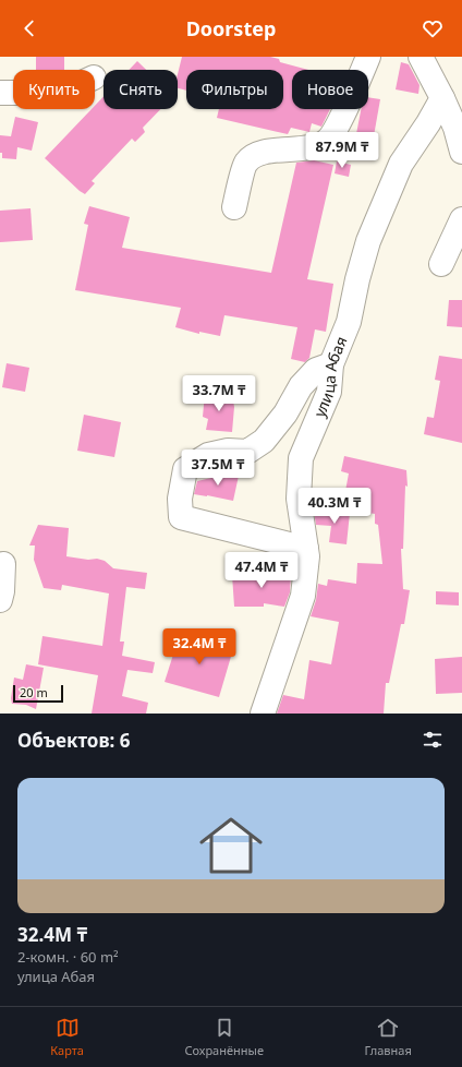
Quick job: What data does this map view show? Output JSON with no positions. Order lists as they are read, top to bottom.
{
  "streets": {
    "street": ["улица Абая"]
  },
  "scale_bar": "20 m",
  "page": {
    "header": "Doorstep",
    "chip": [
      "Купить",
      "Снять",
      "Фильтры",
      "Новое"
    ],
    "price": [
      "87.9M ₸",
      "33.7M ₸",
      "37.5M ₸",
      "40.3M ₸",
      "47.4M ₸",
      "32.4M ₸"
    ],
    "scale": "20 m",
    "heading": "Объектов: 6",
    "list": [
      {
        "name": "32.4M ₸",
        "note": "2-комн. · 60 m² · улица Абая"
      }
    ],
    "tabs": ["Карта", "Сохранённые", "Главная"]
  }
}
